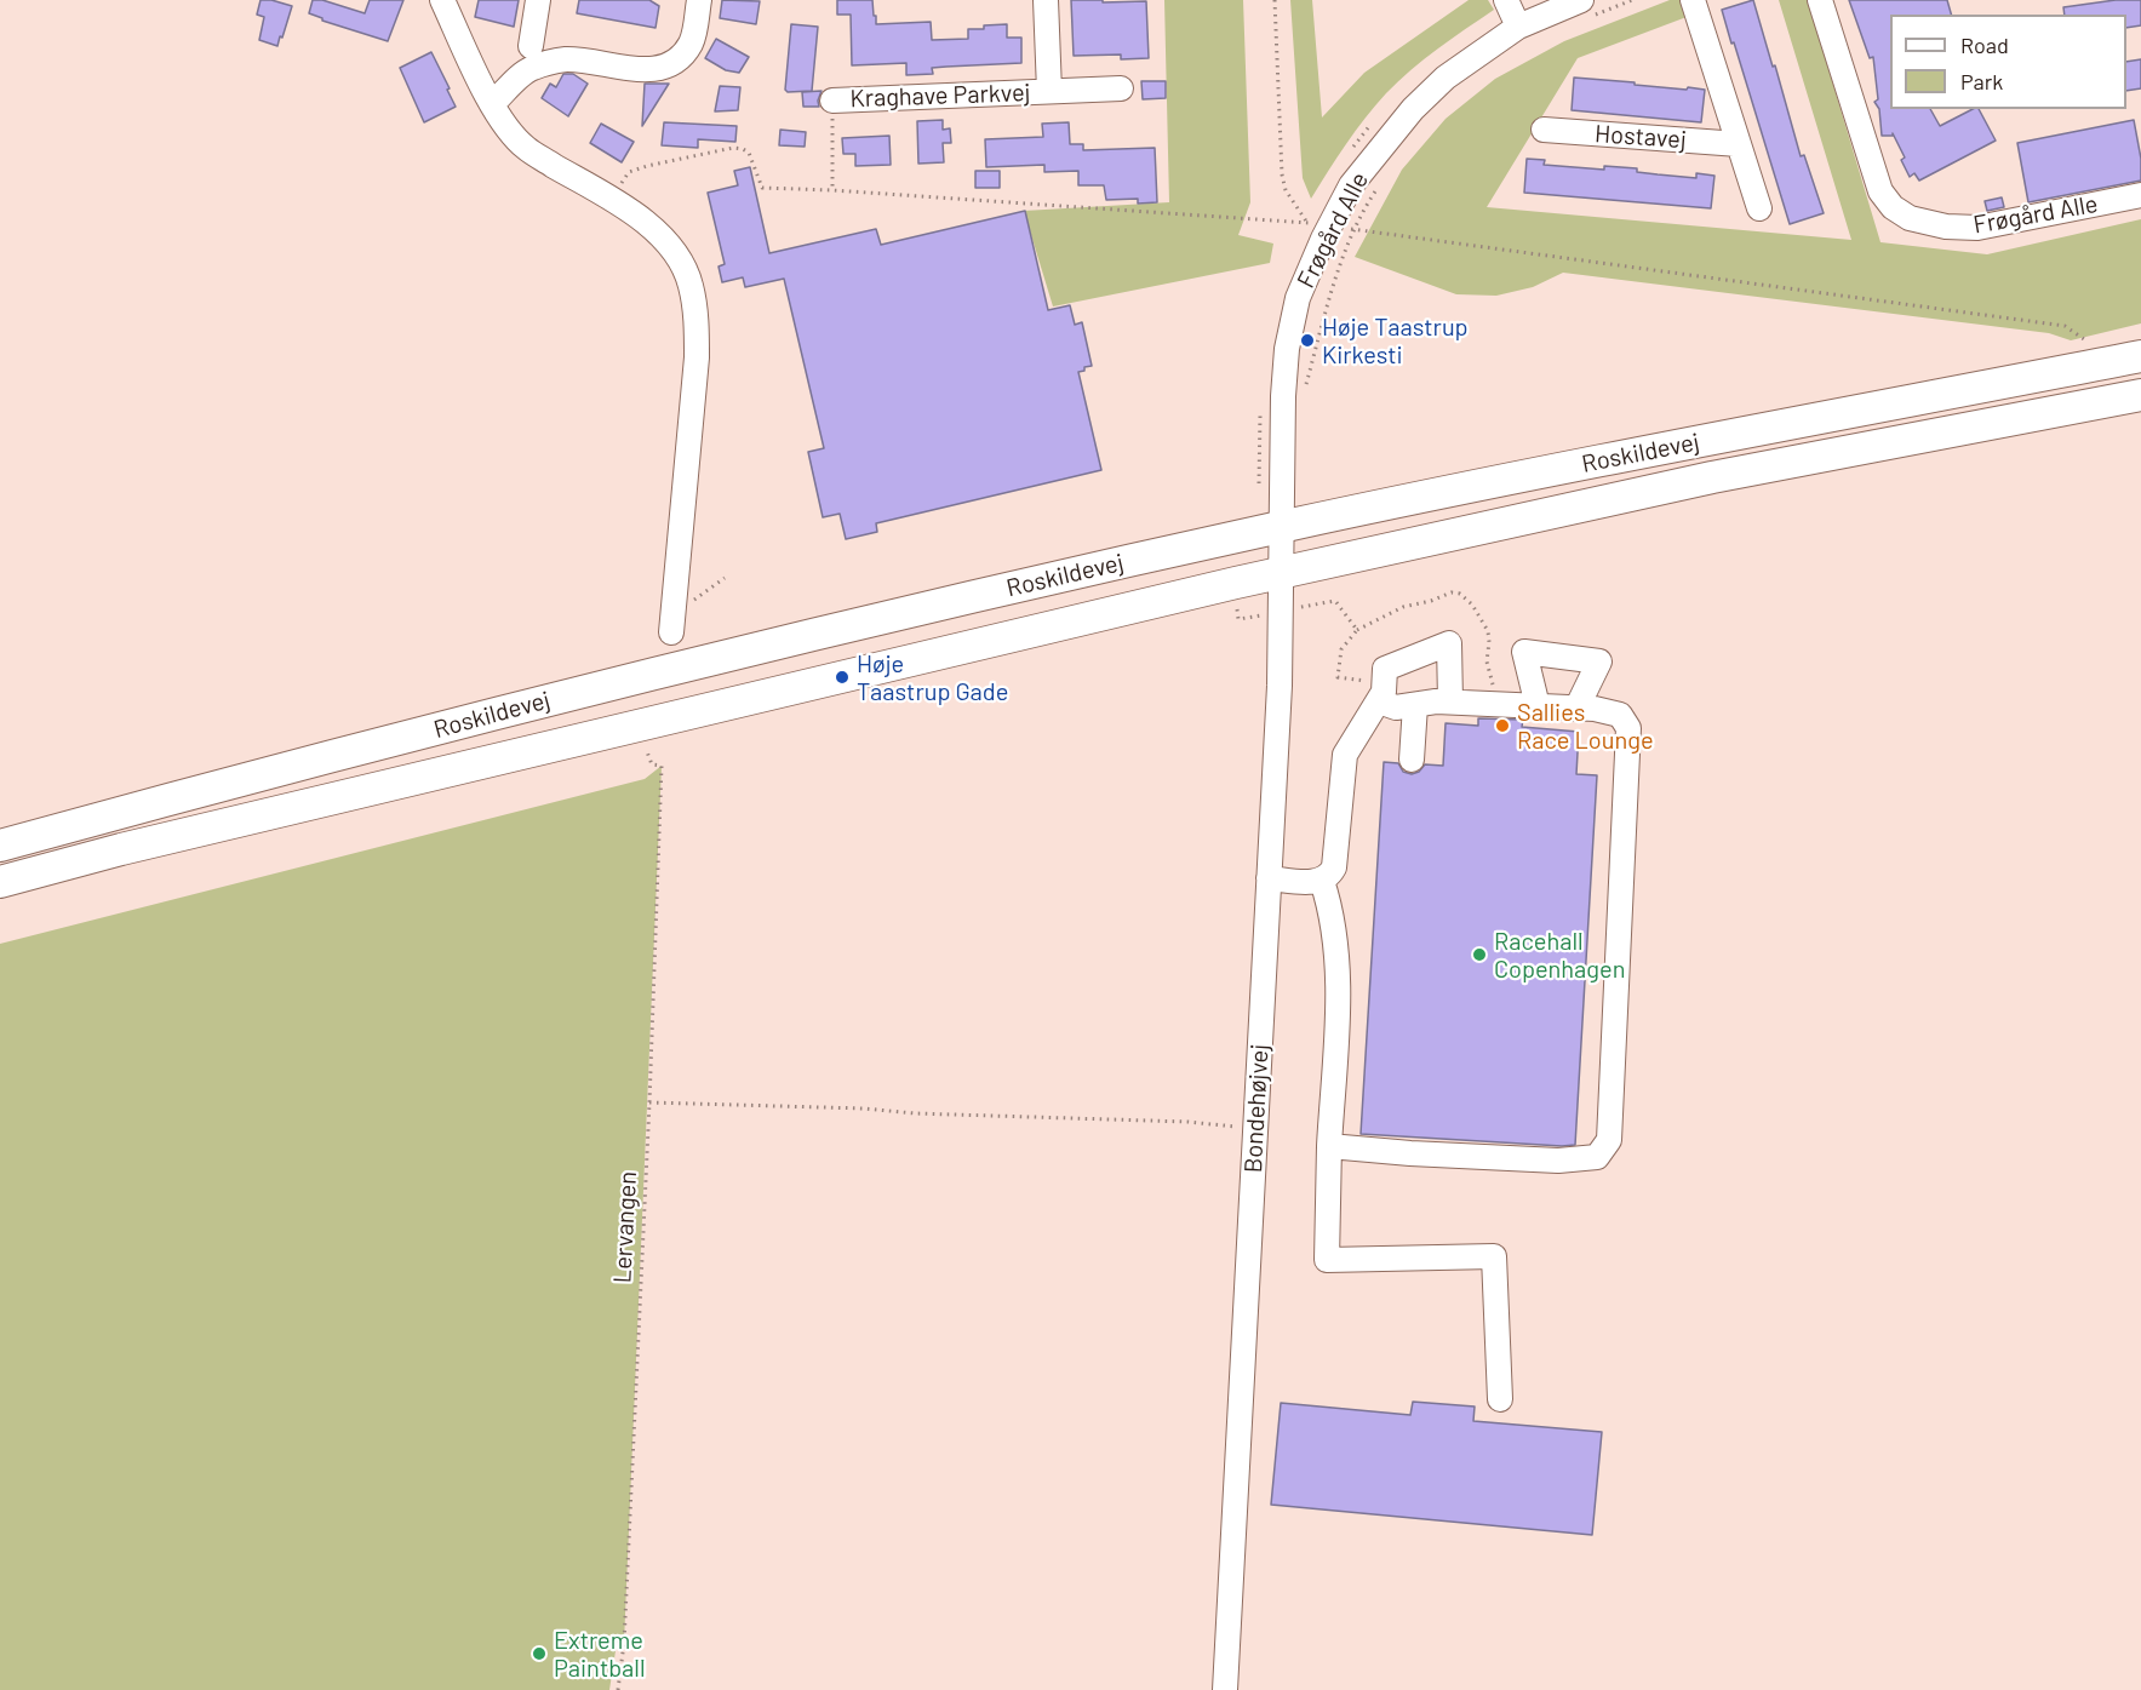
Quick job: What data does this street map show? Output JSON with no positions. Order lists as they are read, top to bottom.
{
  "streets": {
    "main road": ["Roskildevej"],
    "street": [
      "Kraghave Parkvej",
      "Hostavej",
      "Frøgård Alle",
      "Bondehøjvej"
    ],
    "path": ["Lervangen"]
  },
  "crossings": [
    ["Frøgård Alle", "Roskildevej"],
    ["Frøgård Alle", "Bondehøjvej"],
    ["Roskildevej", "Bondehøjvej"]
  ],
  "places": [
    "Høje Taastrup Kirkesti",
    "Høje Taastrup Gade",
    "Sallies Race Lounge",
    "Racehall Copenhagen",
    "Extreme Paintball"
  ],
  "legend": ["Road", "Park"]
}
